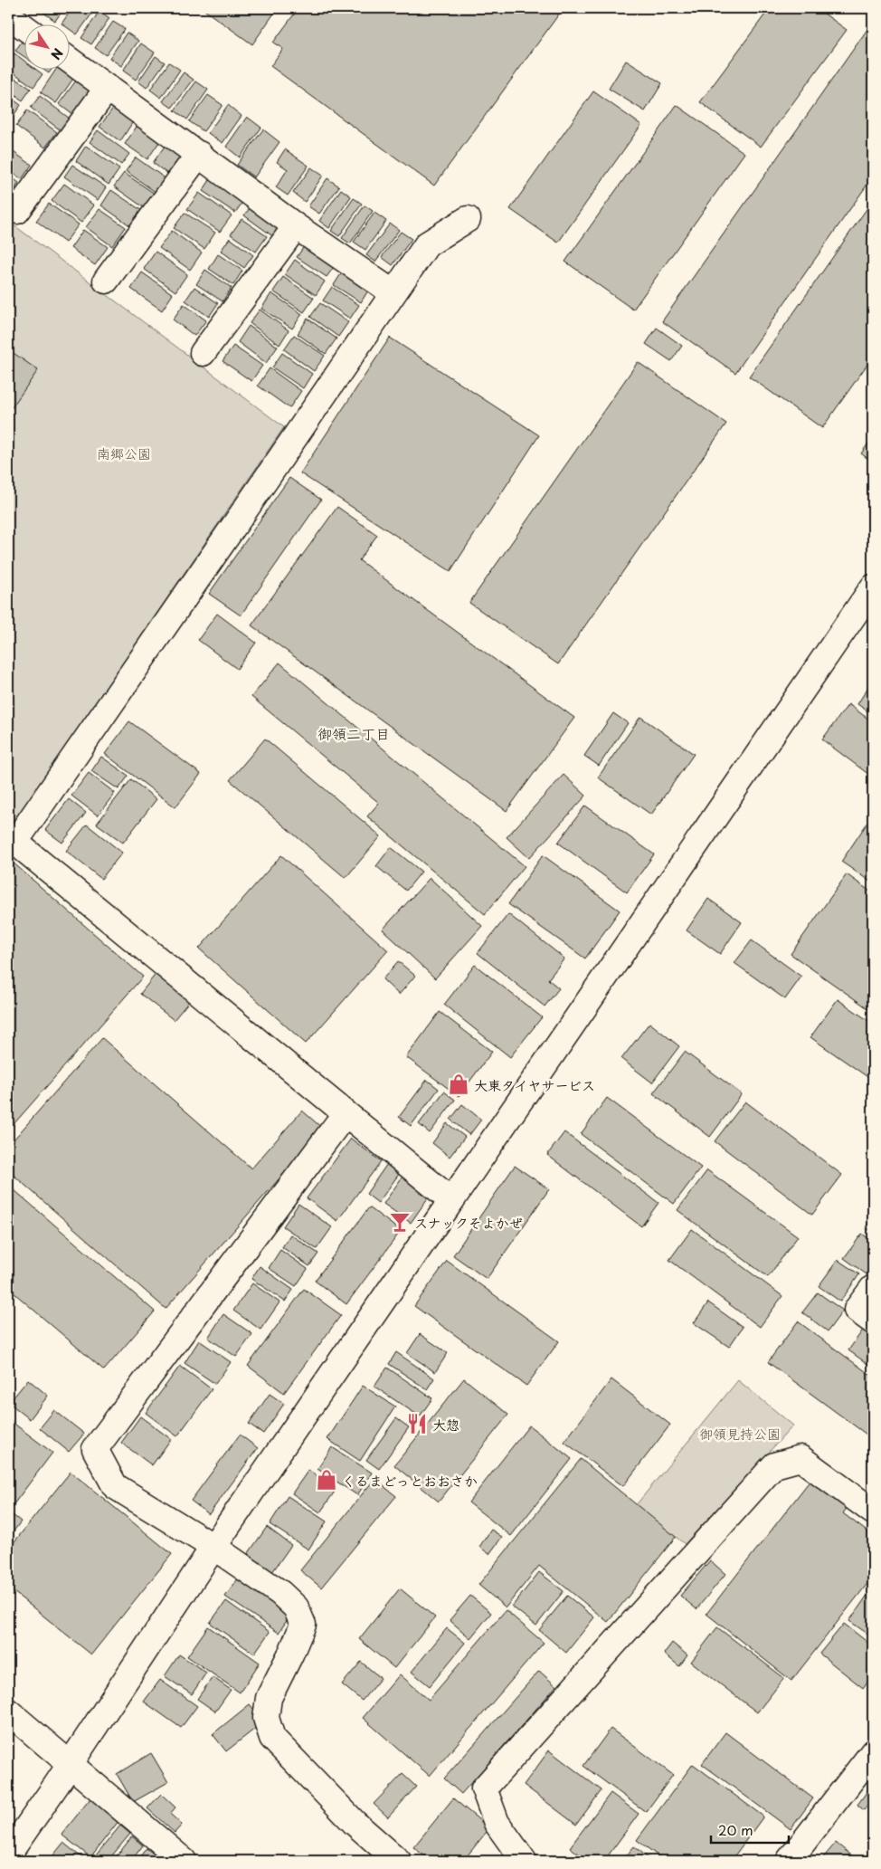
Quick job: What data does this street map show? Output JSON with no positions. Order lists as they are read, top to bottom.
{
  "districts": ["御領二丁目"],
  "parks": ["南郷公園", "御領見持公園"],
  "places": {
    "shop": ["大東タイヤサービス", "くるまどっとおおさか"],
    "bar": ["スナックそよかぜ"],
    "restaurant": ["大惣"]
  },
  "scale_bar": "20 m",
  "north": "bottom right"
}
